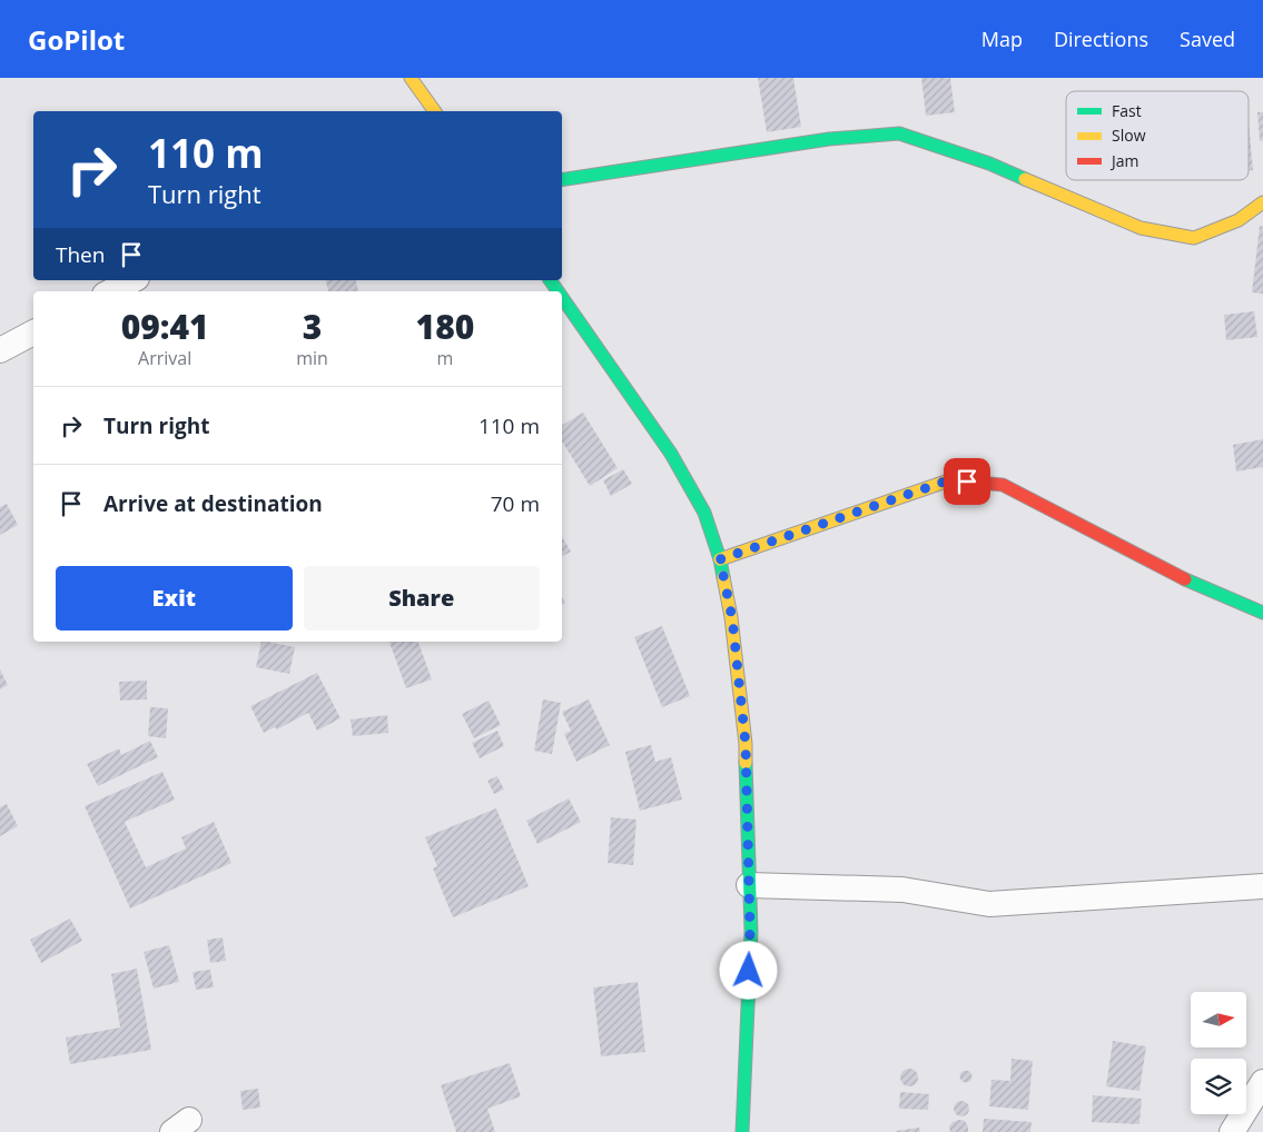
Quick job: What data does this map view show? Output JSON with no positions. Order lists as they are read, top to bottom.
{
  "legend": ["Fast", "Slow", "Jam"],
  "north": "right",
  "page": {
    "header": "GoPilot",
    "nav": ["Map", "Directions", "Saved"],
    "turn": ["110 m", "Turn right"],
    "then": "Then",
    "eta": [
      "09:41",
      "Arrival",
      "3",
      "min",
      "180",
      "m"
    ],
    "list": [
      {
        "name": "Turn right",
        "value": "110 m"
      },
      {
        "name": "Arrive at destination",
        "value": "70 m"
      }
    ],
    "buttons": ["Exit", "Share"]
  }
}
